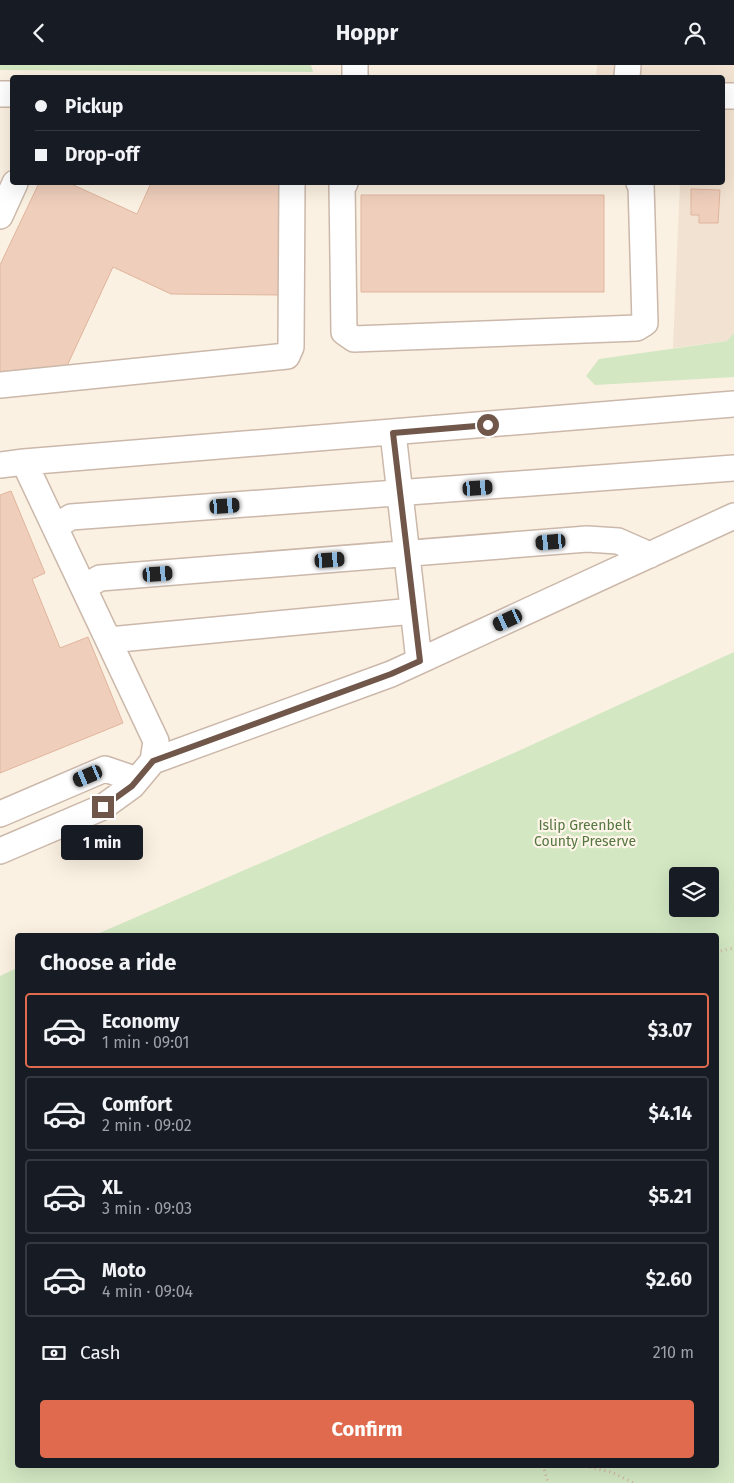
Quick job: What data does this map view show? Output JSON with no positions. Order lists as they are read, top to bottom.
{
  "parks": ["Islip Greenbelt County Preserve"],
  "page": {
    "header": "Hoppr",
    "banner": ["Pickup", "Drop-off"],
    "bubble": "1 min",
    "heading": "Choose a ride",
    "list": [
      {
        "name": "Economy",
        "note": "1 min · 09:01",
        "value": "$3.07"
      },
      {
        "name": "Comfort",
        "note": "2 min · 09:02",
        "value": "$4.14"
      },
      {
        "name": "XL",
        "note": "3 min · 09:03",
        "value": "$5.21"
      },
      {
        "name": "Moto",
        "note": "4 min · 09:04",
        "value": "$2.60"
      }
    ],
    "pay": ["Cash", "210 m"],
    "buttons": "Confirm"
  }
}
